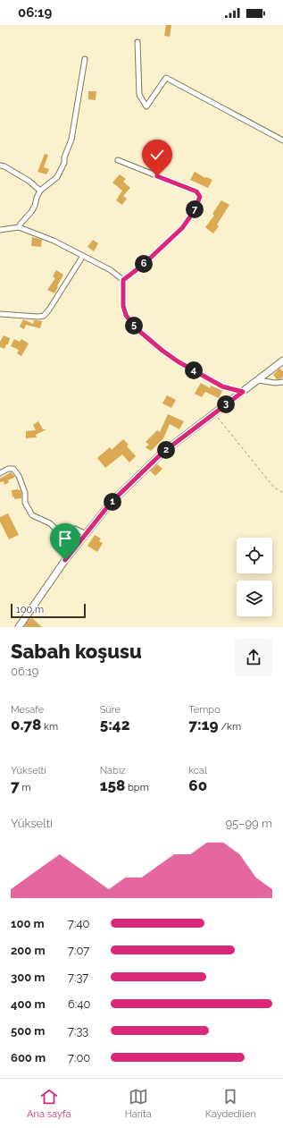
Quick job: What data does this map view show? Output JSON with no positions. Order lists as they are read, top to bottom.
{
  "scale_bar": "100 m",
  "page": {
    "status": "06:19",
    "pins": [
      "7",
      "6",
      "5",
      "4",
      "3",
      "2",
      "1"
    ],
    "scale": "100 m",
    "heading": ["Sabah koşusu", "06:19"],
    "stats": [
      ["Mesafe", "0.78 km"],
      ["Süre", "5:42"],
      ["Tempo", "7:19 /km"],
      ["Yükselti", "7 m"],
      ["Nabız", "158 bpm"],
      ["kcal", "60"]
    ],
    "chart": ["Yükselti", "95–99 m"],
    "list": [
      {
        "name": "100 m",
        "note": "7:40"
      },
      {
        "name": "200 m",
        "note": "7:07"
      },
      {
        "name": "300 m",
        "note": "7:37"
      },
      {
        "name": "400 m",
        "note": "6:40"
      },
      {
        "name": "500 m",
        "note": "7:33"
      },
      {
        "name": "600 m",
        "note": "7:00"
      }
    ],
    "tabs": ["Ana sayfa", "Harita", "Kaydedilen"]
  }
}
